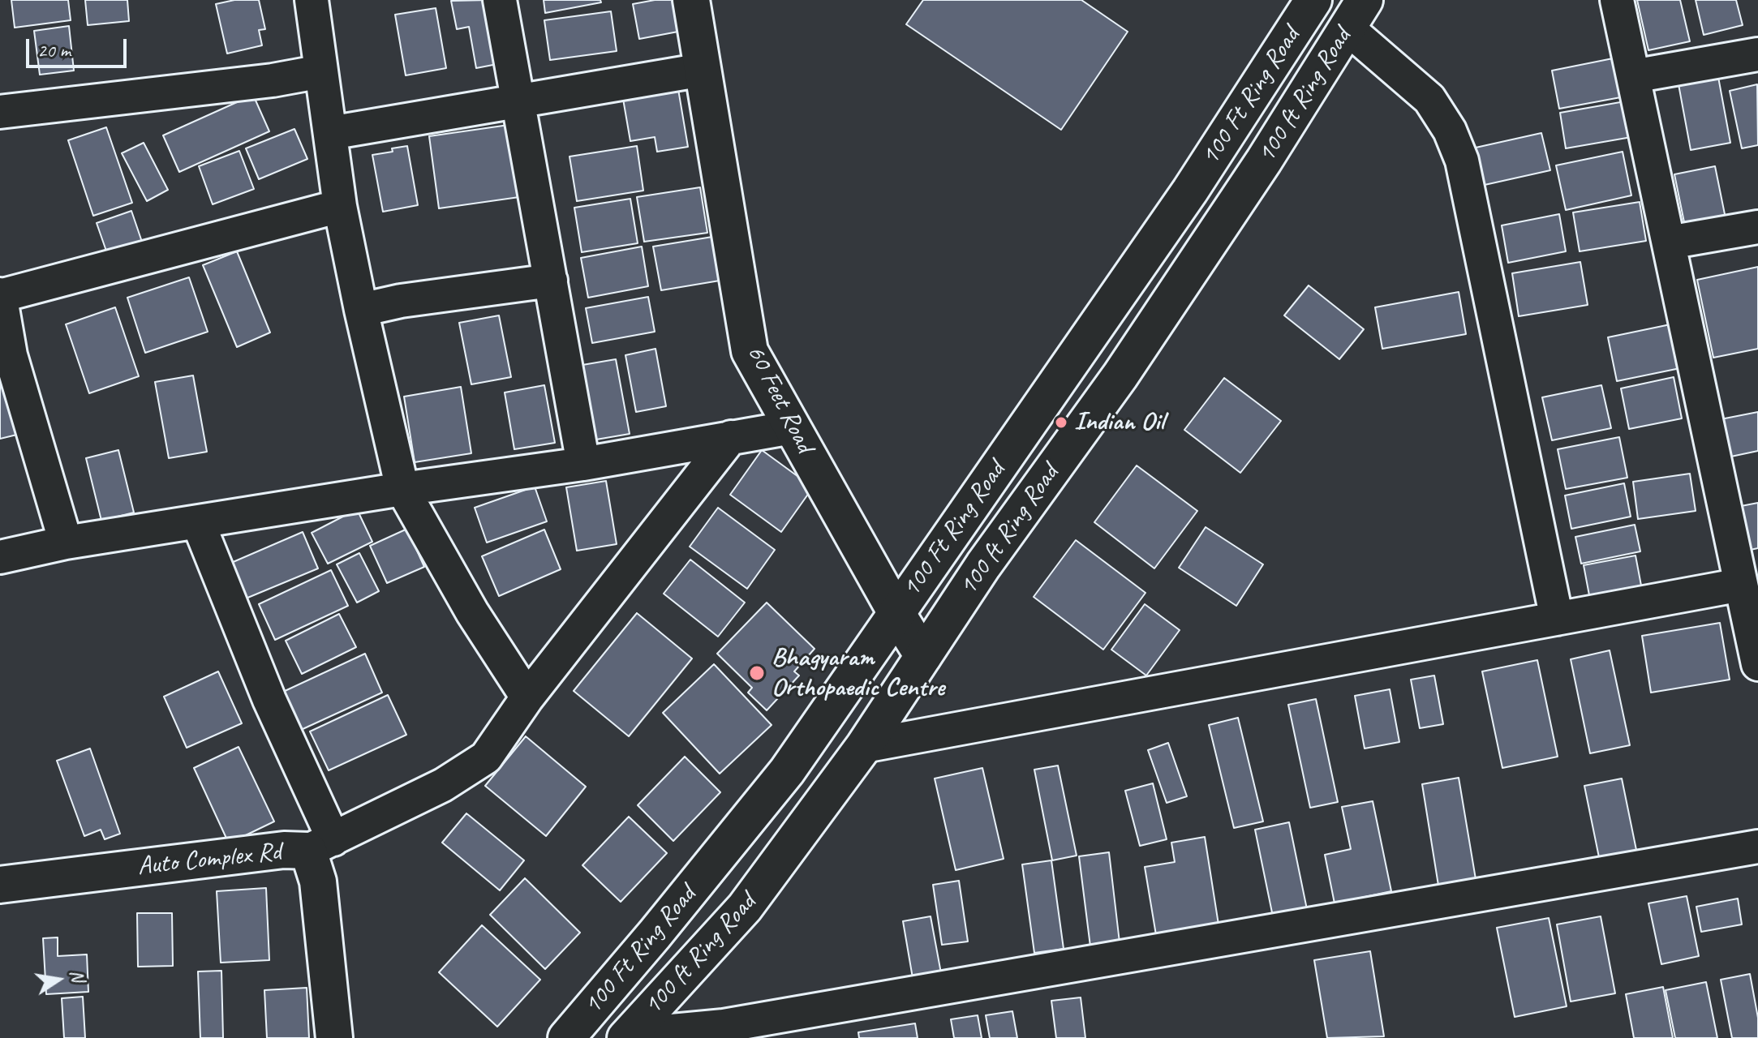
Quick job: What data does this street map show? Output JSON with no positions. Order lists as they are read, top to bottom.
{
  "streets": {
    "main road": [
      "100 ft Ring Road",
      "100 Ft Ring Road",
      "60 Feet Road",
      "Auto Complex Rd"
    ]
  },
  "crossings": [
    ["100 ft Ring Road", "60 Feet Road"],
    ["100 Ft Ring Road", "60 Feet Road"]
  ],
  "places": ["Indian Oil", "Bhagyaram Orthopaedic Centre"],
  "scale_bar": "20 m",
  "north": "right"
}
